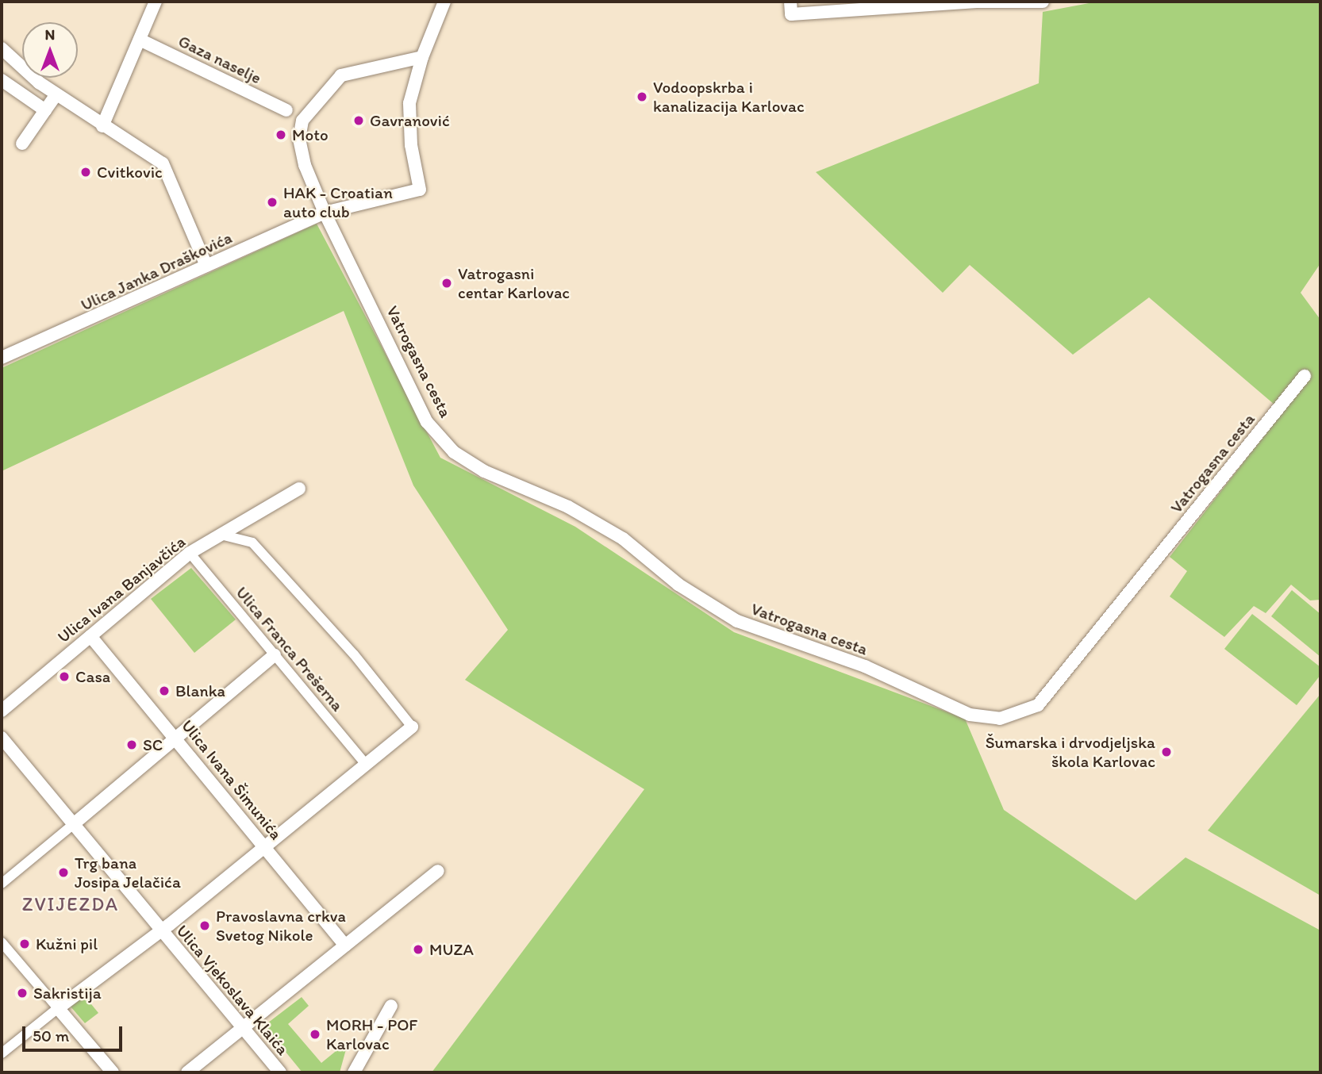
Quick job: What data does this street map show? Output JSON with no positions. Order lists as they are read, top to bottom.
{
  "streets": {
    "street": [
      "Gaza naselje",
      "Ulica Janka Draškovića",
      "Vatrogasna cesta",
      "Ulica Ivana Banjavčića",
      "Ulica Franca Prešerna",
      "Ulica Ivana Šimunića",
      "Ulica Vjekoslava Klaića"
    ]
  },
  "crossings": [
    ["Ulica Janka Draškovića", "Vatrogasna cesta"],
    ["Ulica Ivana Banjavčića", "Ulica Franca Prešerna"],
    ["Ulica Ivana Banjavčića", "Ulica Ivana Šimunića"]
  ],
  "districts": ["ZVIJEZDA"],
  "places": [
    "Vodoopskrba i kanalizacija Karlovac",
    "Gavranović",
    "Moto",
    "Cvitkovic",
    "HAK - Croatian auto club",
    "Vatrogasni centar Karlovac",
    "Casa",
    "Blanka",
    "SC",
    "Šumarska i drvodjeljska škola Karlovac",
    "Trg bana Josipa Jelačića",
    "Pravoslavna crkva Svetog Nikole",
    "Kužni pil",
    "MUZA",
    "Sakristija",
    "MORH - POF Karlovac"
  ],
  "scale_bar": "50 m",
  "north": "top"
}
